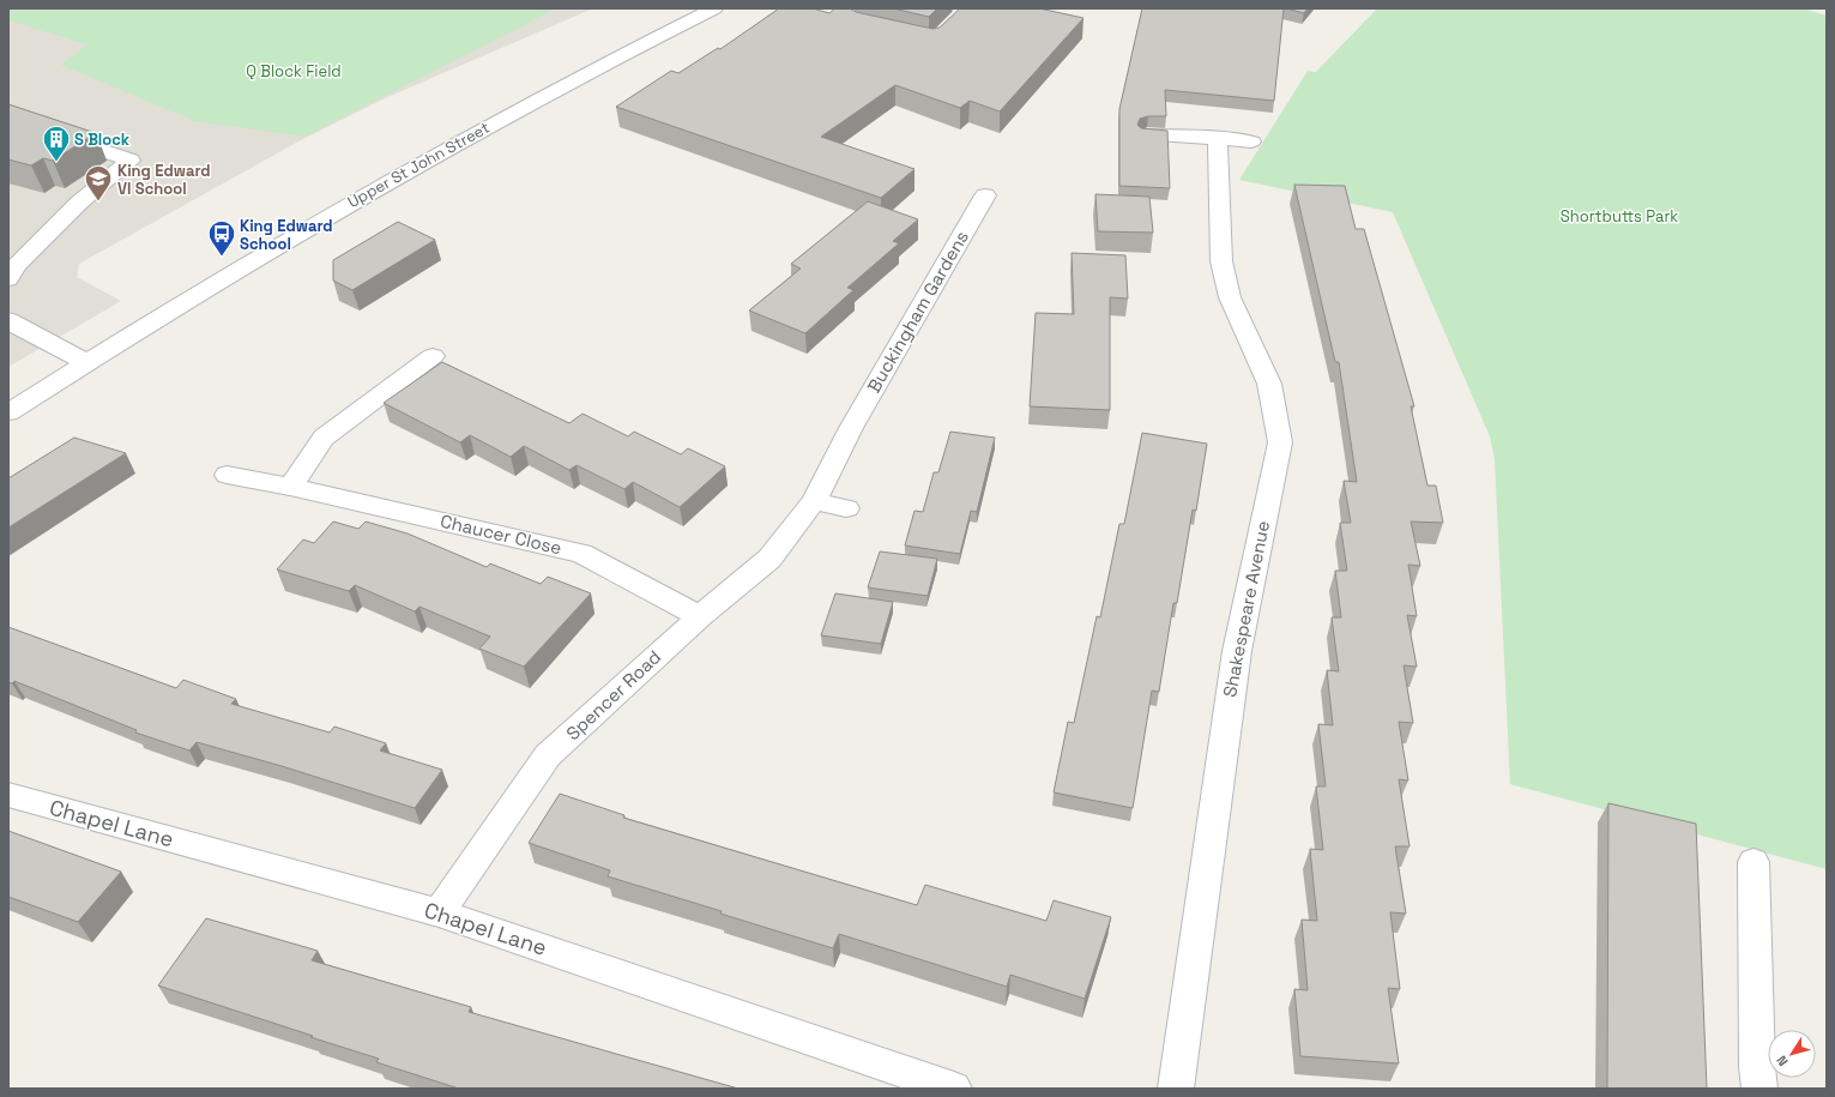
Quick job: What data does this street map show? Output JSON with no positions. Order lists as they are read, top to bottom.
{
  "streets": {
    "street": [
      "Upper St John Street",
      "Buckingham Gardens",
      "Chaucer Close",
      "Shakespeare Avenue",
      "Spencer Road",
      "Chapel Lane"
    ]
  },
  "crossings": [
    ["Buckingham Gardens", "Spencer Road"],
    ["Chaucer Close", "Spencer Road"],
    ["Spencer Road", "Chapel Lane"]
  ],
  "parks": ["Q Block Field", "Shortbutts Park"],
  "places": {
    "building": ["S Block"],
    "school or university": ["King Edward VI School"],
    "bus stop": ["King Edward School"]
  },
  "north": "bottom left"
}
